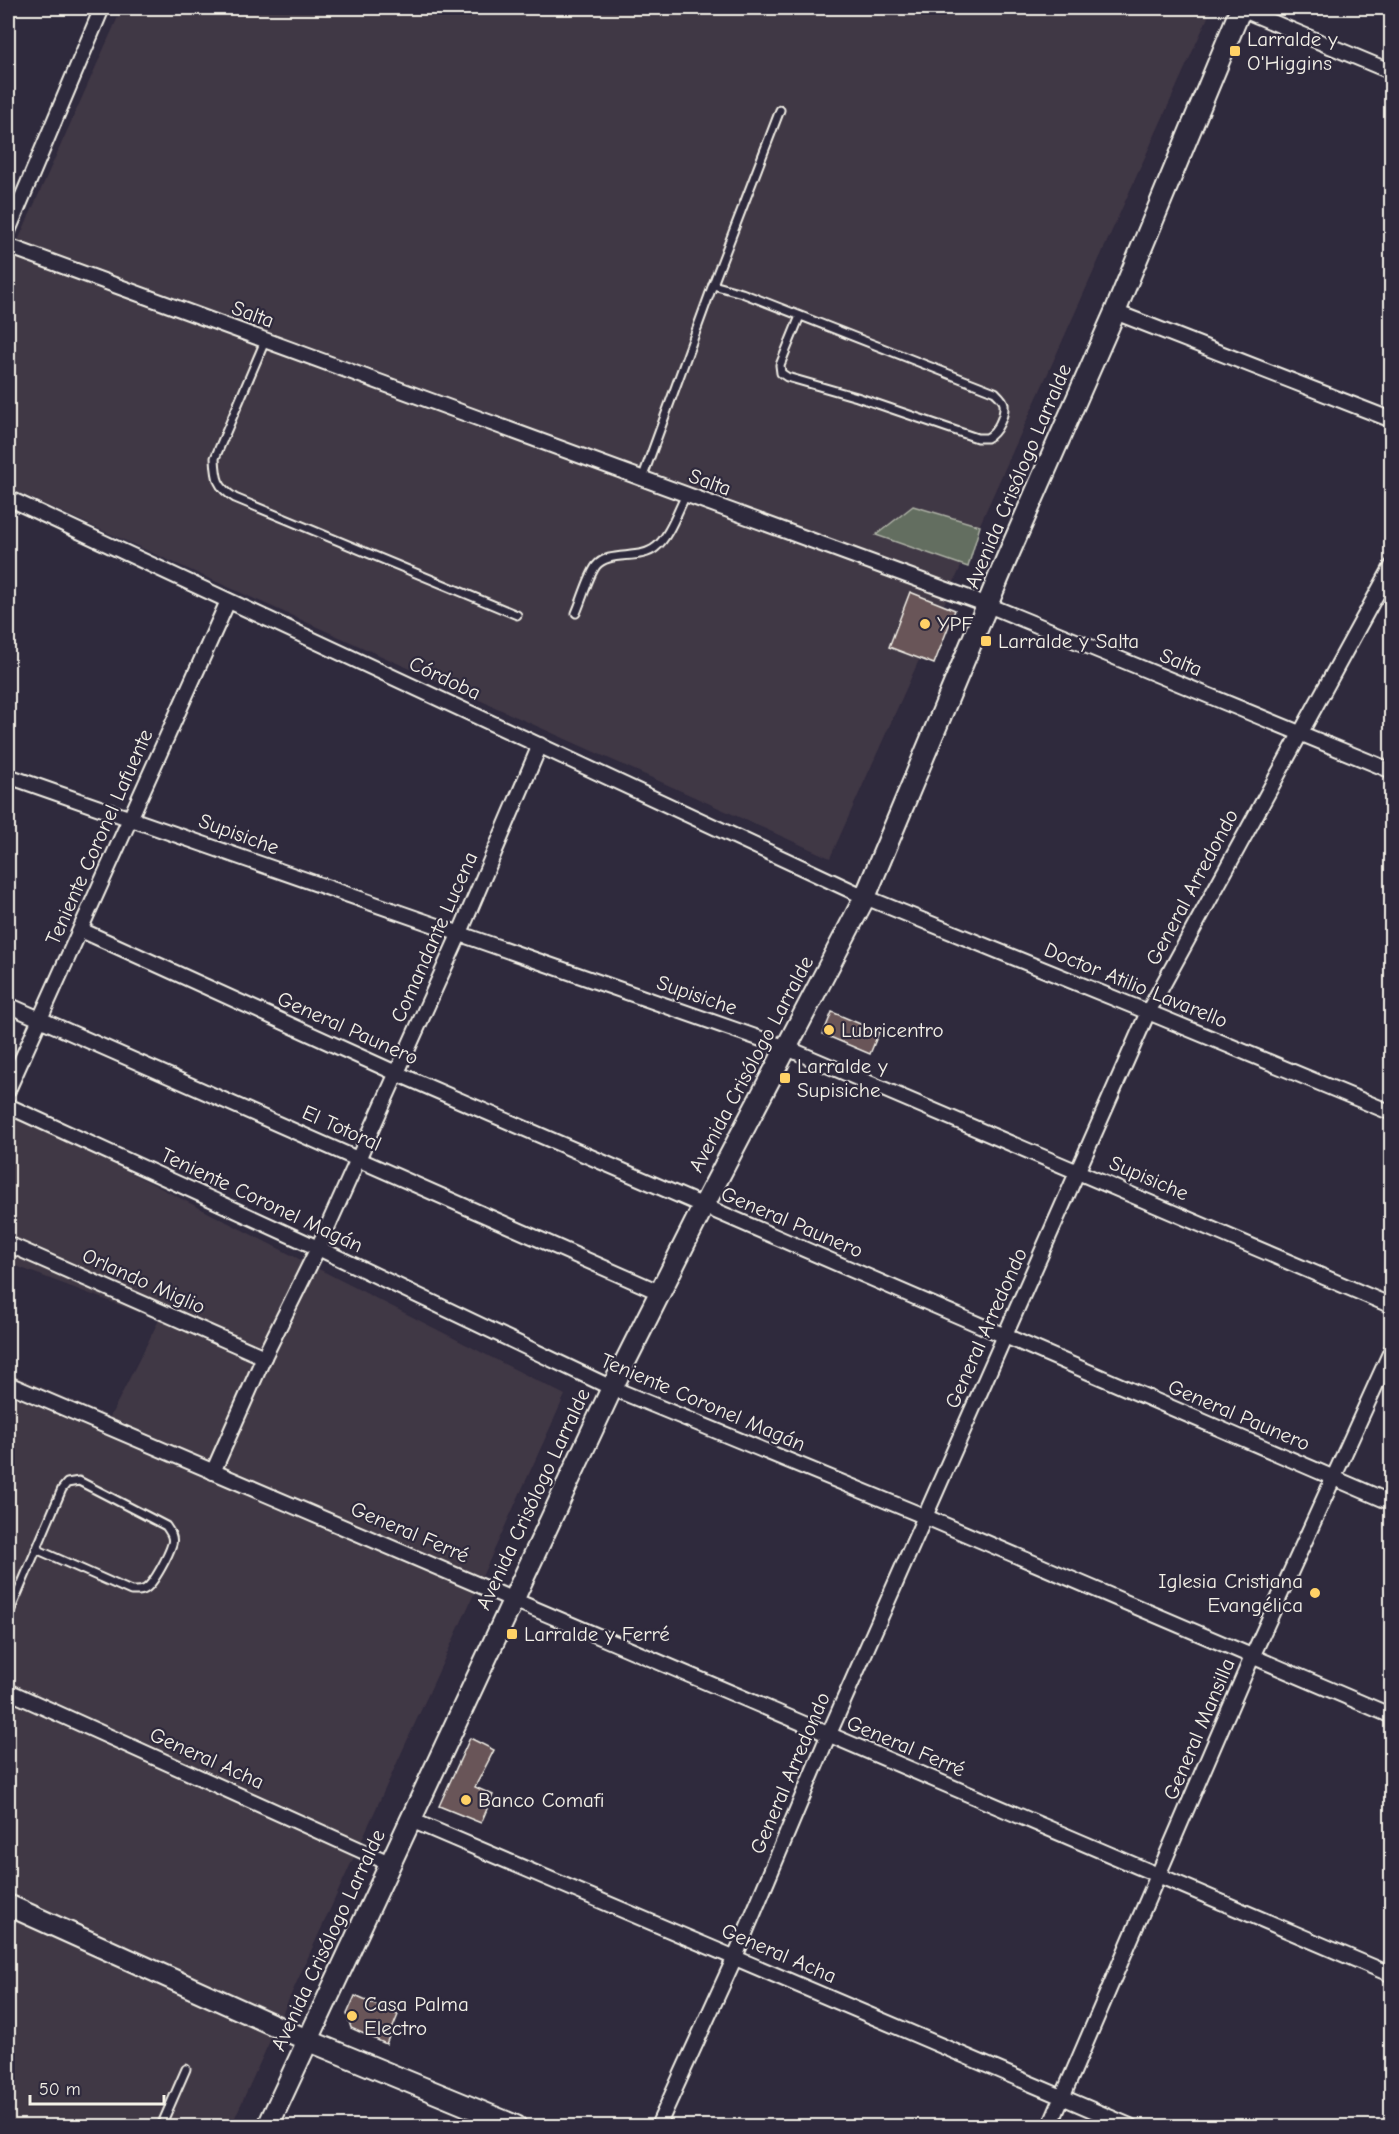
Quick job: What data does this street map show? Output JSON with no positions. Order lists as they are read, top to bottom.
{
  "streets": {
    "main road": ["Avenida Crisólogo Larralde"],
    "street": [
      "Salta",
      "Córdoba",
      "Supisiche",
      "Teniente Coronel Lafuente",
      "General Arredondo",
      "Comandante Lucena",
      "Doctor Atilio Lavarello",
      "General Paunero",
      "El Totoral",
      "Teniente Coronel Magán",
      "Orlando Miglio",
      "General Ferré",
      "General Mansilla",
      "General Acha"
    ]
  },
  "crossings": [
    ["Salta", "Avenida Crisólogo Larralde"],
    ["Salta", "General Arredondo"],
    ["Avenida Crisólogo Larralde", "Córdoba"],
    ["Avenida Crisólogo Larralde", "Supisiche"],
    ["Avenida Crisólogo Larralde", "Doctor Atilio Lavarello"],
    ["Avenida Crisólogo Larralde", "General Paunero"],
    ["Avenida Crisólogo Larralde", "El Totoral"],
    ["Avenida Crisólogo Larralde", "Teniente Coronel Magán"],
    ["Avenida Crisólogo Larralde", "General Ferré"],
    ["Avenida Crisólogo Larralde", "General Acha"],
    ["Córdoba", "Teniente Coronel Lafuente"],
    ["Córdoba", "Comandante Lucena"],
    ["Córdoba", "Doctor Atilio Lavarello"],
    ["Supisiche", "Teniente Coronel Lafuente"],
    ["Supisiche", "General Arredondo"],
    ["Supisiche", "Comandante Lucena"],
    ["Teniente Coronel Lafuente", "General Paunero"],
    ["Teniente Coronel Lafuente", "El Totoral"],
    ["General Arredondo", "Doctor Atilio Lavarello"],
    ["General Arredondo", "General Paunero"],
    ["General Arredondo", "Teniente Coronel Magán"],
    ["General Arredondo", "General Ferré"],
    ["General Arredondo", "General Acha"],
    ["Comandante Lucena", "General Paunero"],
    ["Comandante Lucena", "El Totoral"],
    ["Comandante Lucena", "Teniente Coronel Magán"],
    ["Comandante Lucena", "Orlando Miglio"],
    ["Comandante Lucena", "General Ferré"],
    ["General Paunero", "General Mansilla"],
    ["Teniente Coronel Magán", "General Mansilla"],
    ["General Ferré", "General Mansilla"],
    ["General Mansilla", "General Acha"]
  ],
  "places": {
    "transit": [
      "Larralde y O'Higgins",
      "Larralde y Salta",
      "Larralde y Supisiche",
      "Larralde y Ferré"
    ],
    "other": [
      "YPF",
      "Lubricentro",
      "Iglesia Cristiana Evangélica",
      "Banco Comafi",
      "Casa Palma Electro"
    ]
  },
  "scale_bar": "50 m"
}
